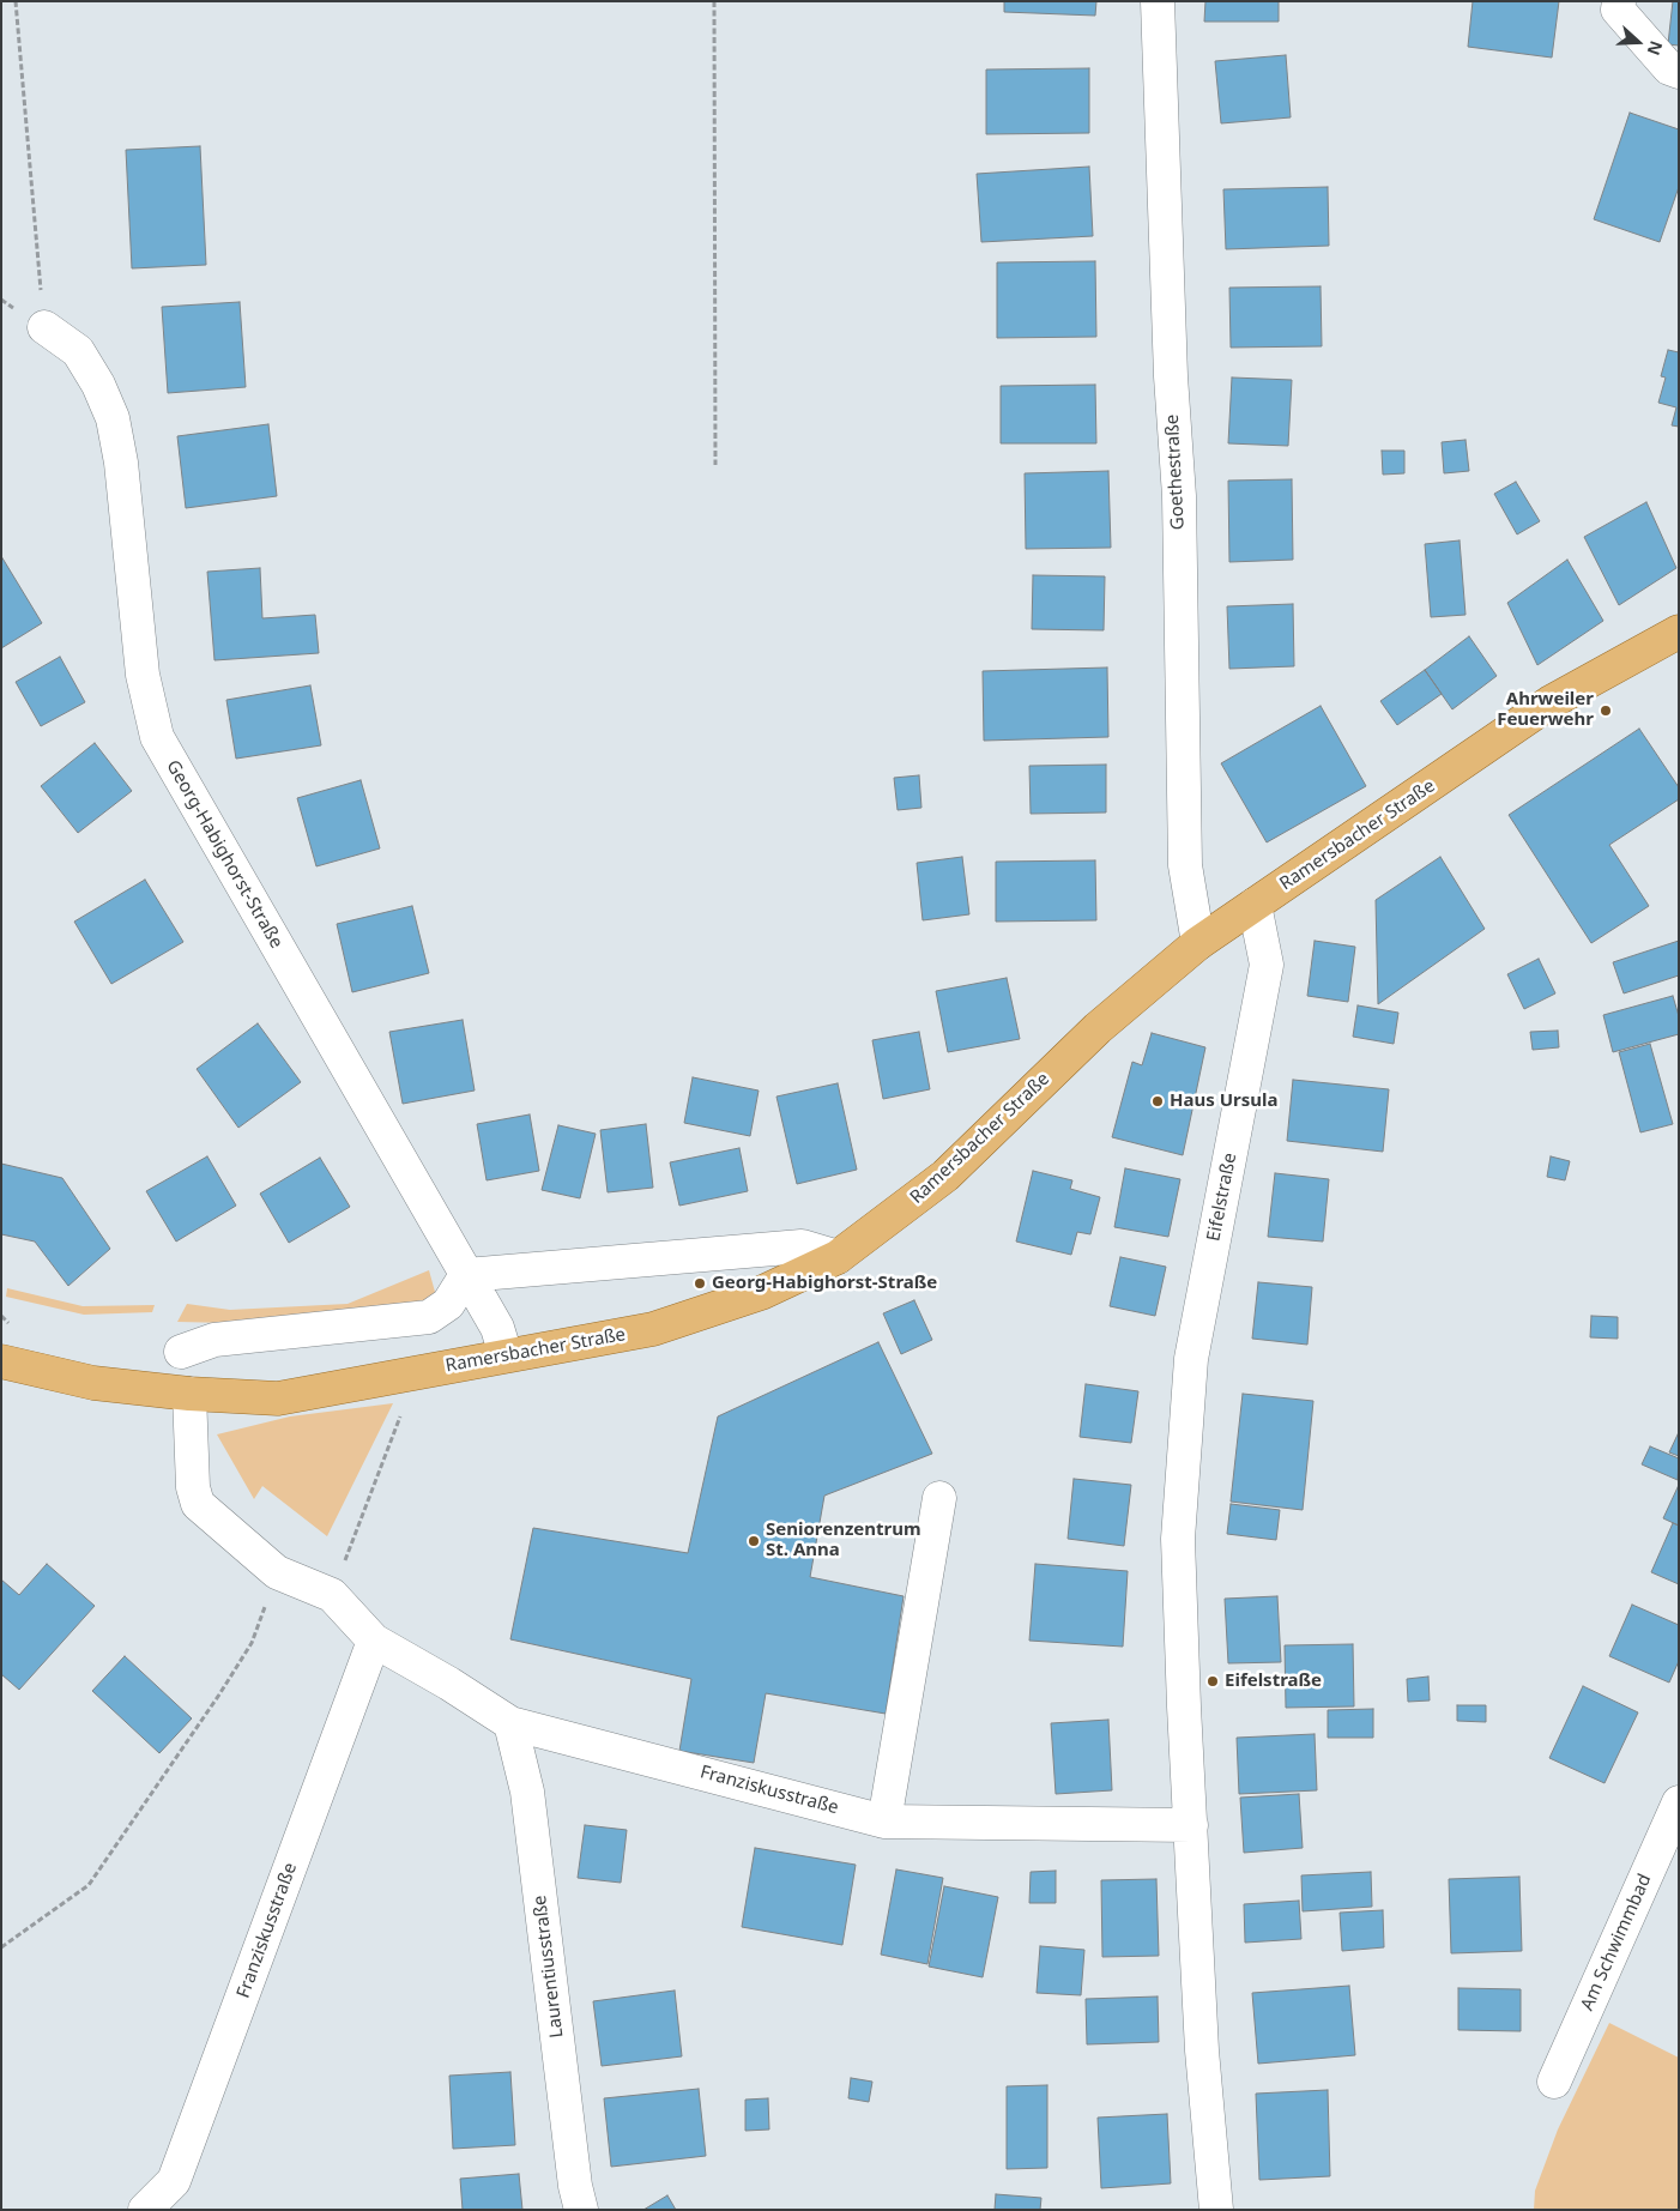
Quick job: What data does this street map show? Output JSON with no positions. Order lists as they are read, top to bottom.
{
  "streets": {
    "main road": ["Ramersbacher Straße"],
    "street": [
      "Goethestraße",
      "Georg-Habighorst-Straße",
      "Eifelstraße",
      "Franziskusstraße",
      "Am Schwimmbad",
      "Laurentiusstraße"
    ]
  },
  "crossings": [
    ["Goethestraße", "Ramersbacher Straße"],
    ["Ramersbacher Straße", "Georg-Habighorst-Straße"],
    ["Ramersbacher Straße", "Eifelstraße"],
    ["Ramersbacher Straße", "Franziskusstraße"],
    ["Eifelstraße", "Franziskusstraße"],
    ["Franziskusstraße", "Laurentiusstraße"]
  ],
  "places": [
    "Ahrweiler Feuerwehr",
    "Haus Ursula",
    "Georg-Habighorst-Straße",
    "Seniorenzentrum St. Anna",
    "Eifelstraße"
  ],
  "north": "right"
}
